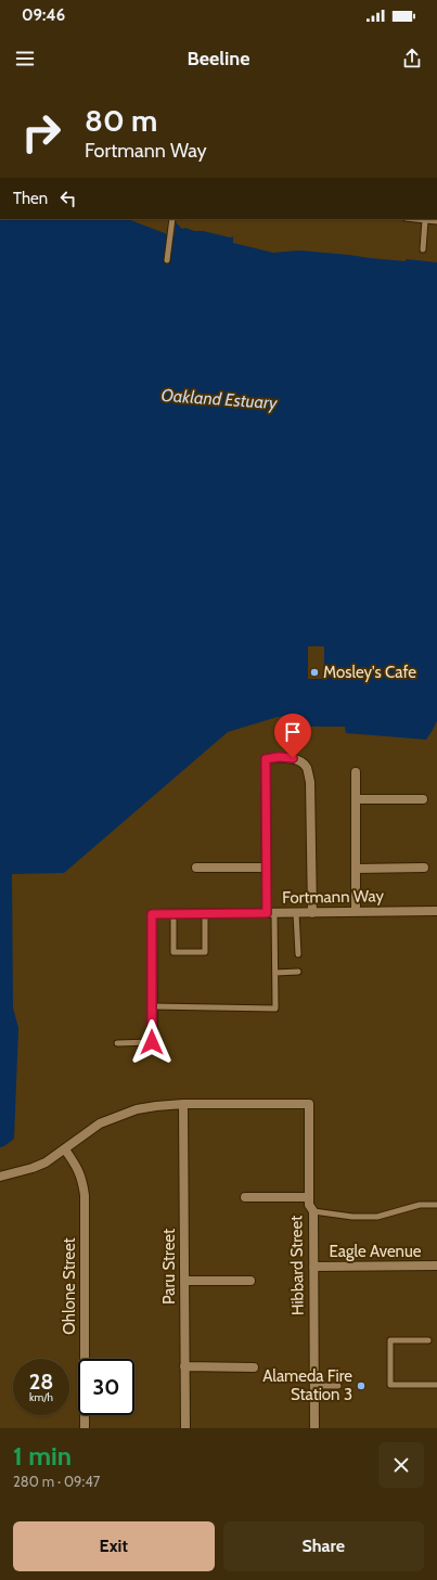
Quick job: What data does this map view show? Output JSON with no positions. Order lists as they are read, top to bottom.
{
  "streets": {
    "street": [
      "Fortmann Way",
      "Eagle Avenue",
      "Hibbard Street",
      "Paru Street",
      "Ohlone Street"
    ]
  },
  "crossings": [
    ["Eagle Avenue", "Hibbard Street"],
    ["Hibbard Street", "Paru Street"]
  ],
  "water": ["Oakland Estuary"],
  "places": ["Mosley's Cafe", "Alameda Fire Station 3"],
  "page": {
    "status": "09:46",
    "header": "Beeline",
    "turn": ["80 m", "Fortmann Way"],
    "then": "Then",
    "speed": "28 km/h",
    "limit": "30",
    "heading": ["1 min", "280 m · 09:47"],
    "buttons": ["Exit", "Share"]
  }
}
